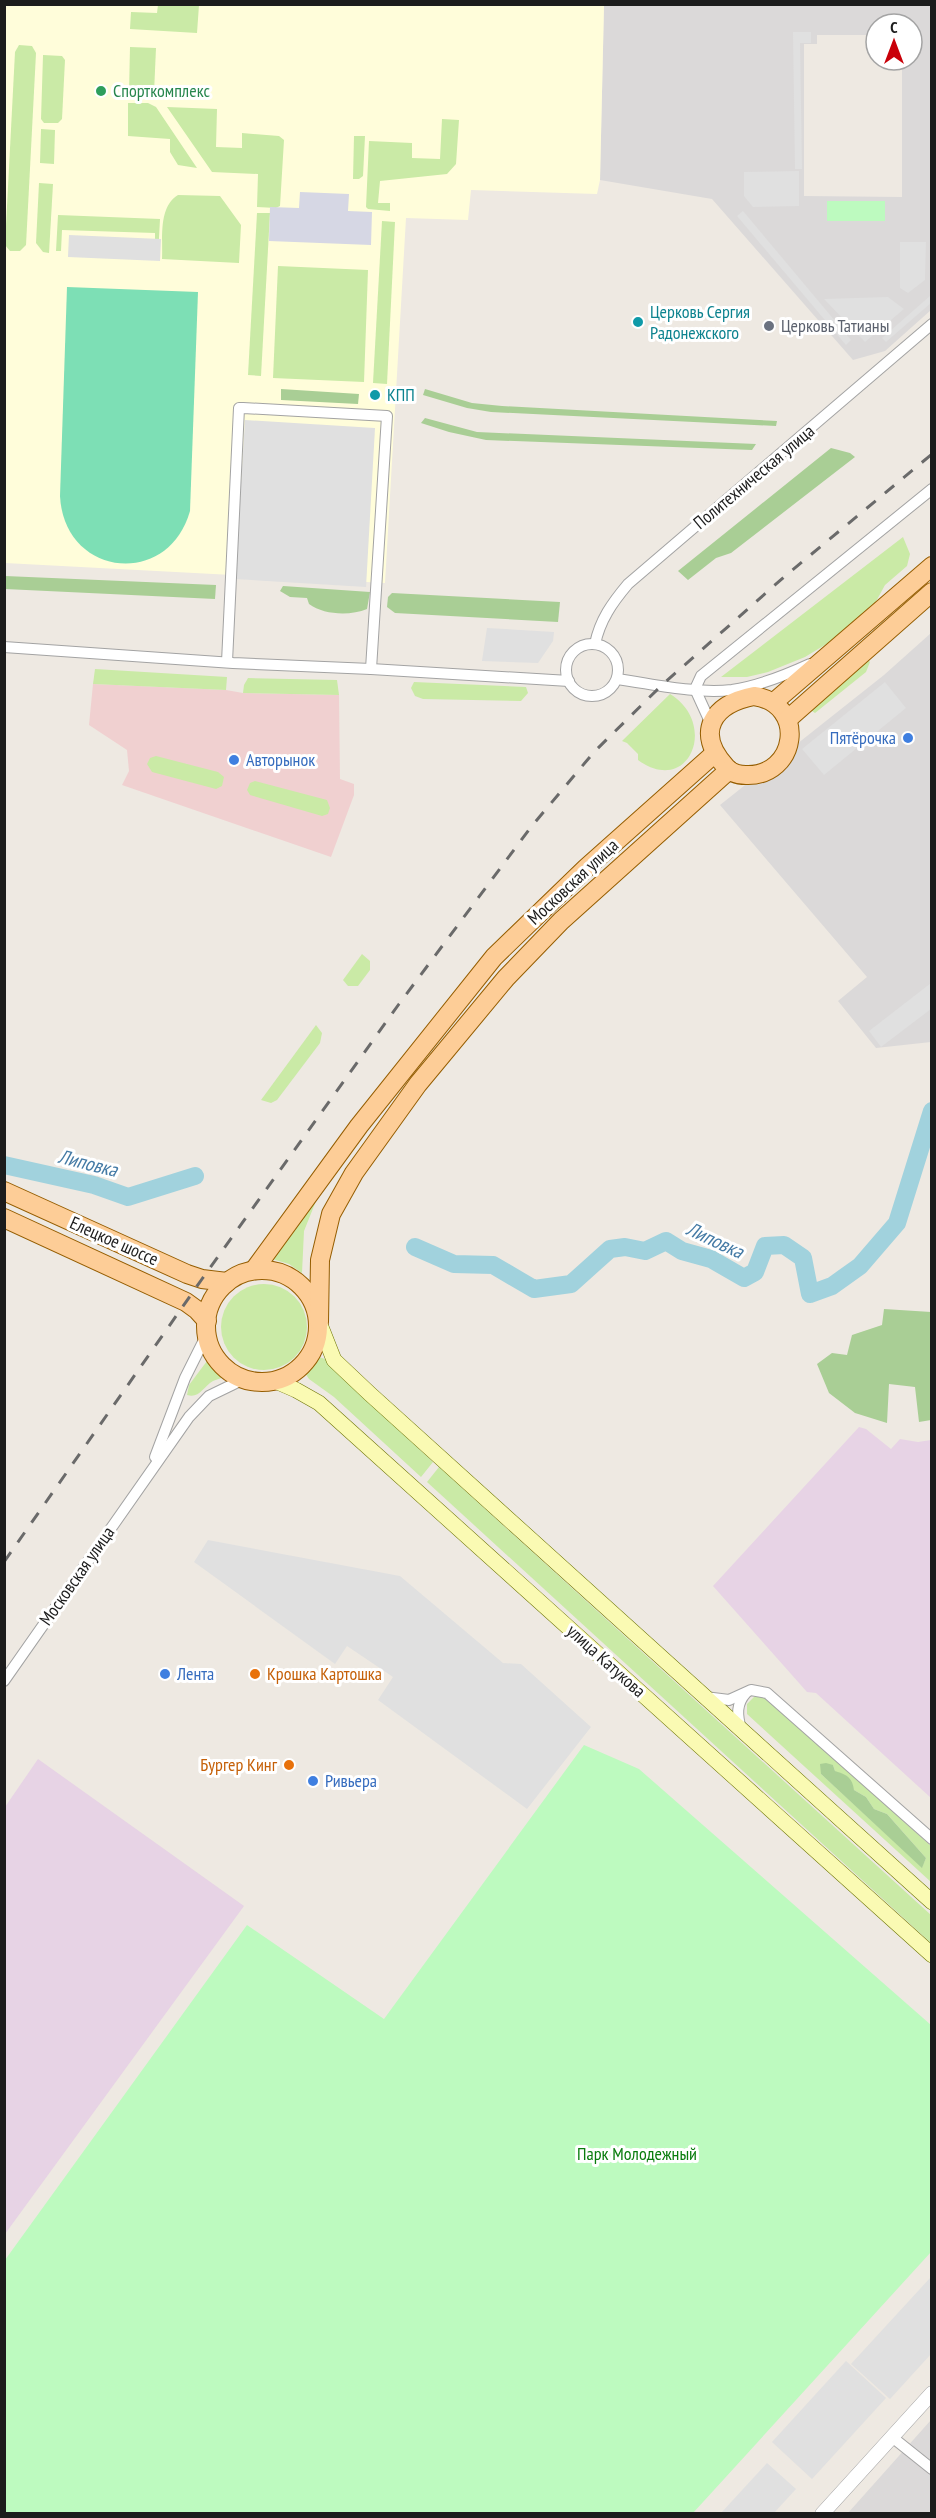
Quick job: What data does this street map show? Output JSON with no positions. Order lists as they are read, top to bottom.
{
  "streets": {
    "main road": ["Московская улица", "Елецкое шоссе", "улица Катукова"],
    "street": ["Политехническая улица"]
  },
  "crossings": [
    ["Московская улица", "Елецкое шоссе"],
    ["Московская улица", "улица Катукова"],
    ["Елецкое шоссе", "улица Катукова"]
  ],
  "water": ["Липовка"],
  "parks": ["Парк Молодежный"],
  "places": [
    "Спорткомплекс",
    "Церковь Сергия Радонежского",
    "Церковь Татианы",
    "КПП",
    "Пятёрочка",
    "Авторынок",
    "Лента",
    "Крошка Картошка",
    "Бургер Кинг",
    "Ривьера"
  ],
  "north": "top"
}
